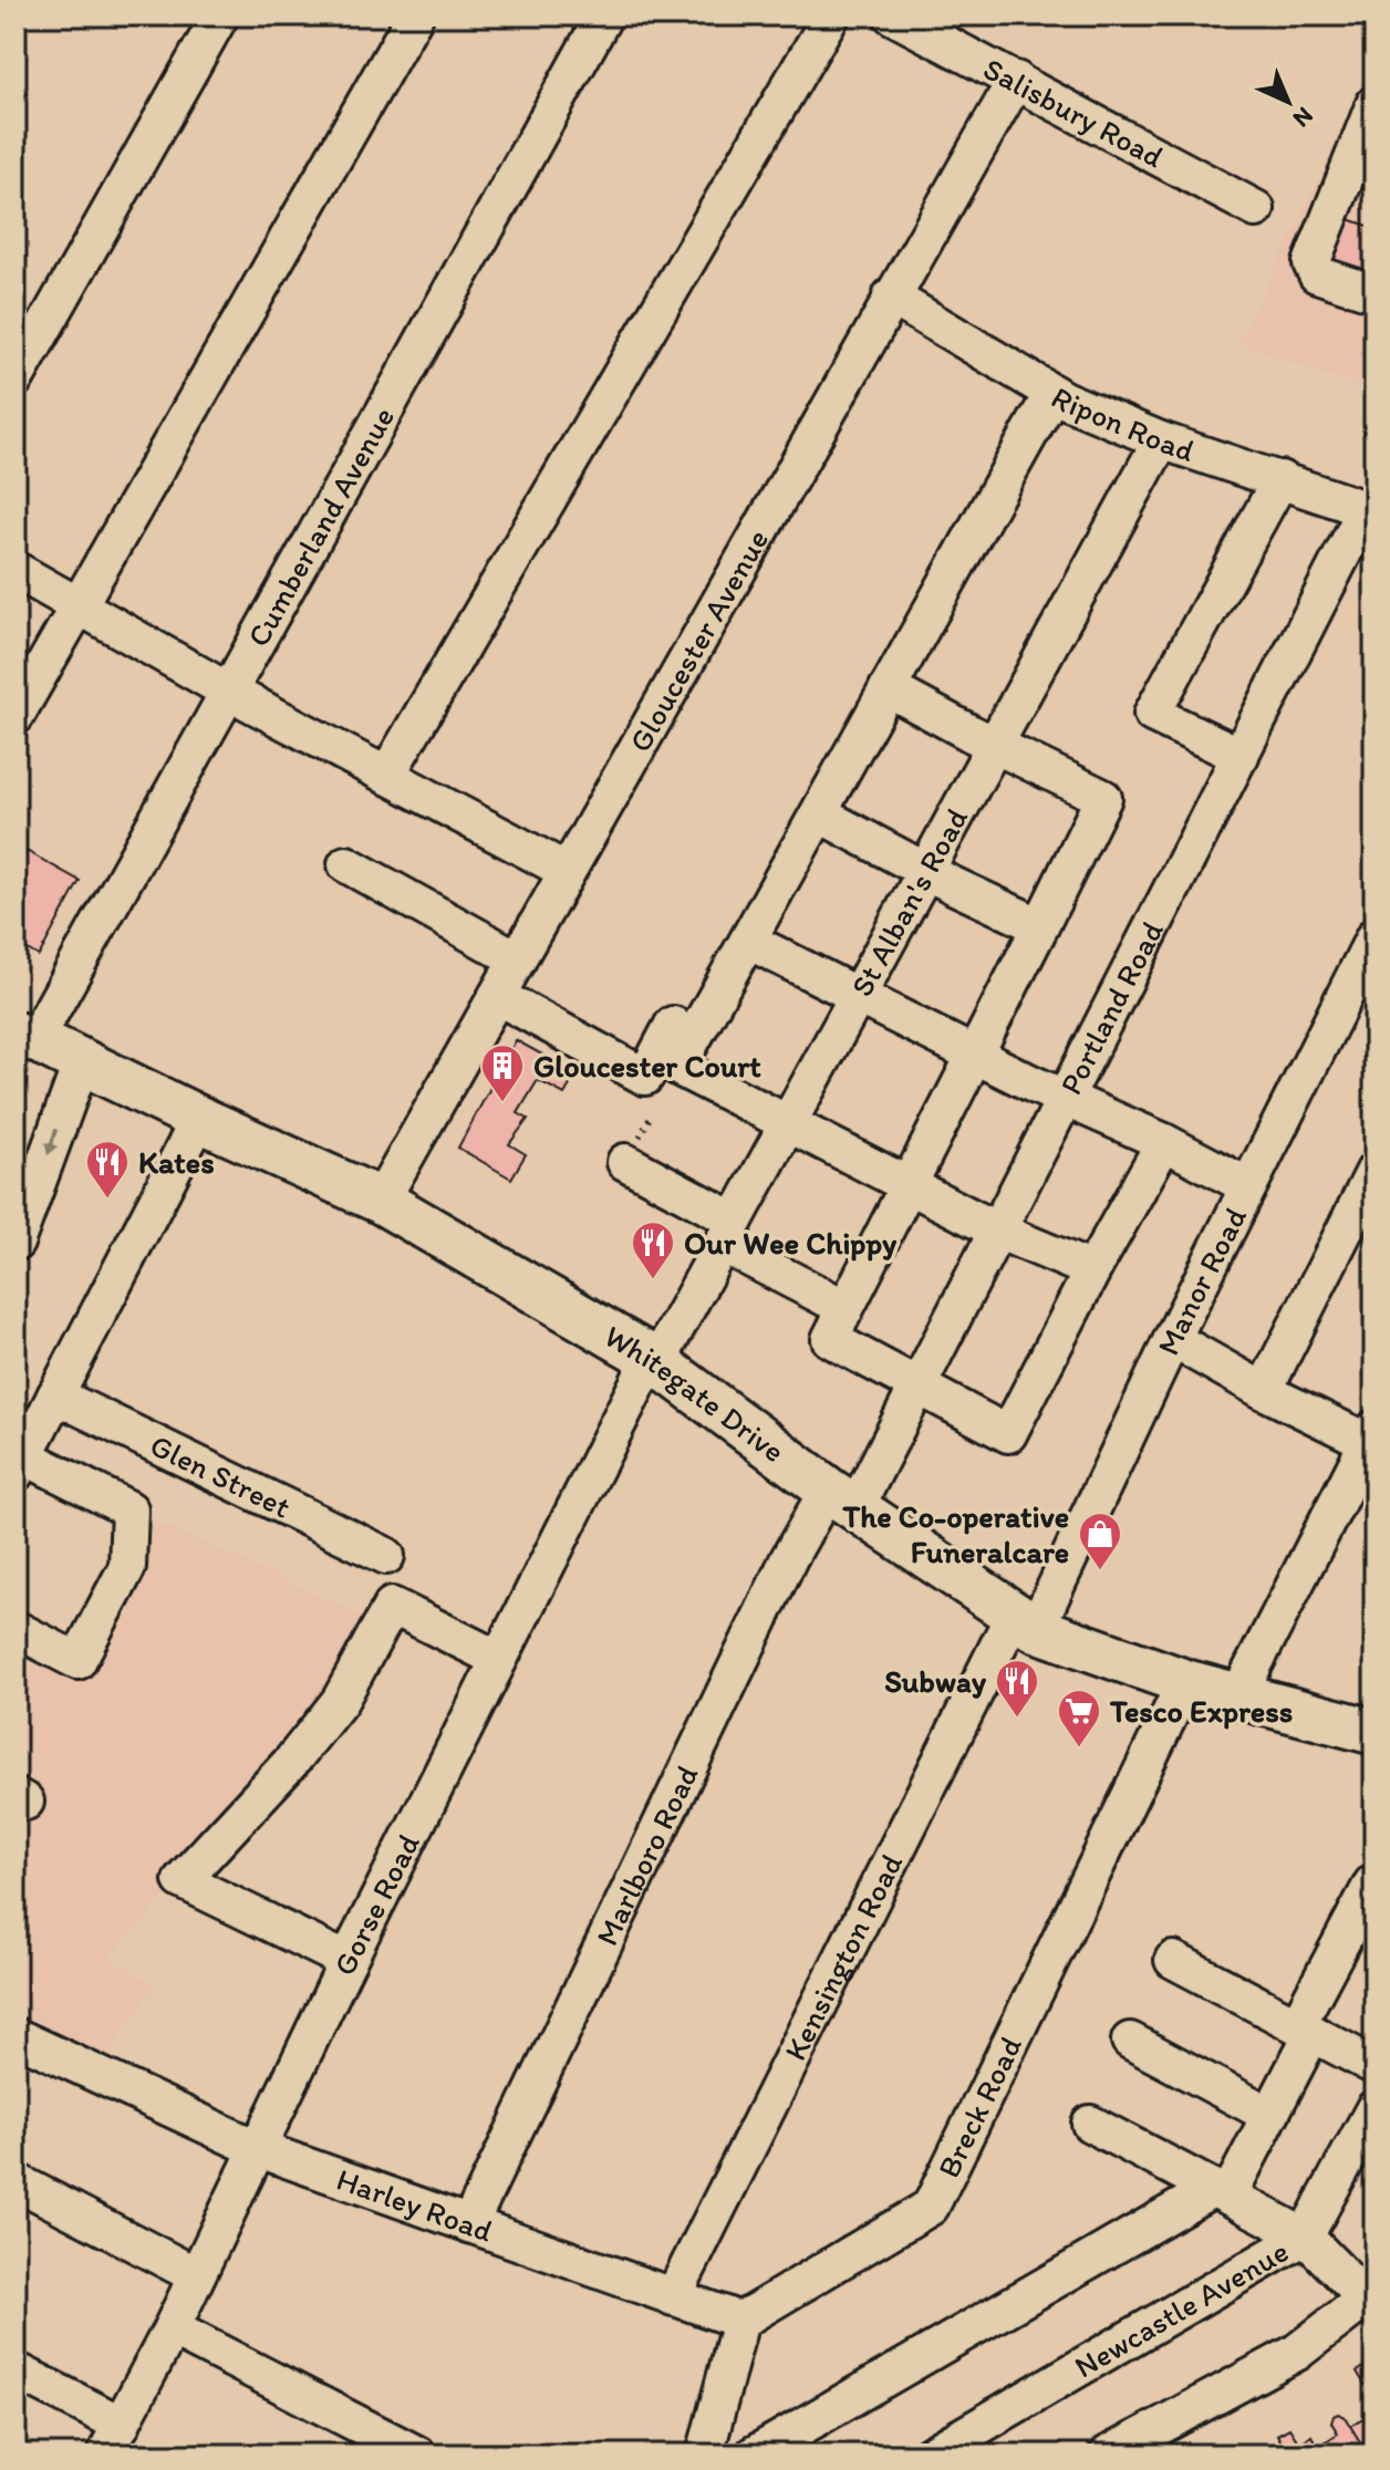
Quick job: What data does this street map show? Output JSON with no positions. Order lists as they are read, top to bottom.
{
  "streets": {
    "main road": ["Whitegate Drive"],
    "street": [
      "Salisbury Road",
      "Ripon Road",
      "Cumberland Avenue",
      "Gloucester Avenue",
      "St Alban's Road",
      "Portland Road",
      "Manor Road",
      "Glen Street",
      "Marlboro Road",
      "Gorse Road",
      "Kensington Road",
      "Breck Road",
      "Harley Road",
      "Newcastle Avenue"
    ]
  },
  "crossings": [
    ["Salisbury Road", "Gloucester Avenue"],
    ["Ripon Road", "Gloucester Avenue"],
    ["Ripon Road", "St Alban's Road"],
    ["Ripon Road", "Portland Road"],
    ["Cumberland Avenue", "Whitegate Drive"],
    ["Gloucester Avenue", "Whitegate Drive"],
    ["St Alban's Road", "Whitegate Drive"],
    ["St Alban's Road", "Gorse Road"],
    ["Portland Road", "Whitegate Drive"],
    ["Portland Road", "Marlboro Road"],
    ["Manor Road", "Whitegate Drive"],
    ["Manor Road", "Kensington Road"],
    ["Whitegate Drive", "Marlboro Road"],
    ["Whitegate Drive", "Gorse Road"],
    ["Whitegate Drive", "Kensington Road"],
    ["Whitegate Drive", "Breck Road"],
    ["Marlboro Road", "Harley Road"],
    ["Gorse Road", "Harley Road"],
    ["Kensington Road", "Harley Road"],
    ["Breck Road", "Harley Road"]
  ],
  "places": {
    "building": ["Gloucester Court"],
    "restaurant": ["Kates", "Our Wee Chippy", "Subway"],
    "shop": ["The Co-operative Funeralcare"],
    "supermarket": ["Tesco Express"]
  },
  "north": "bottom right"
}
